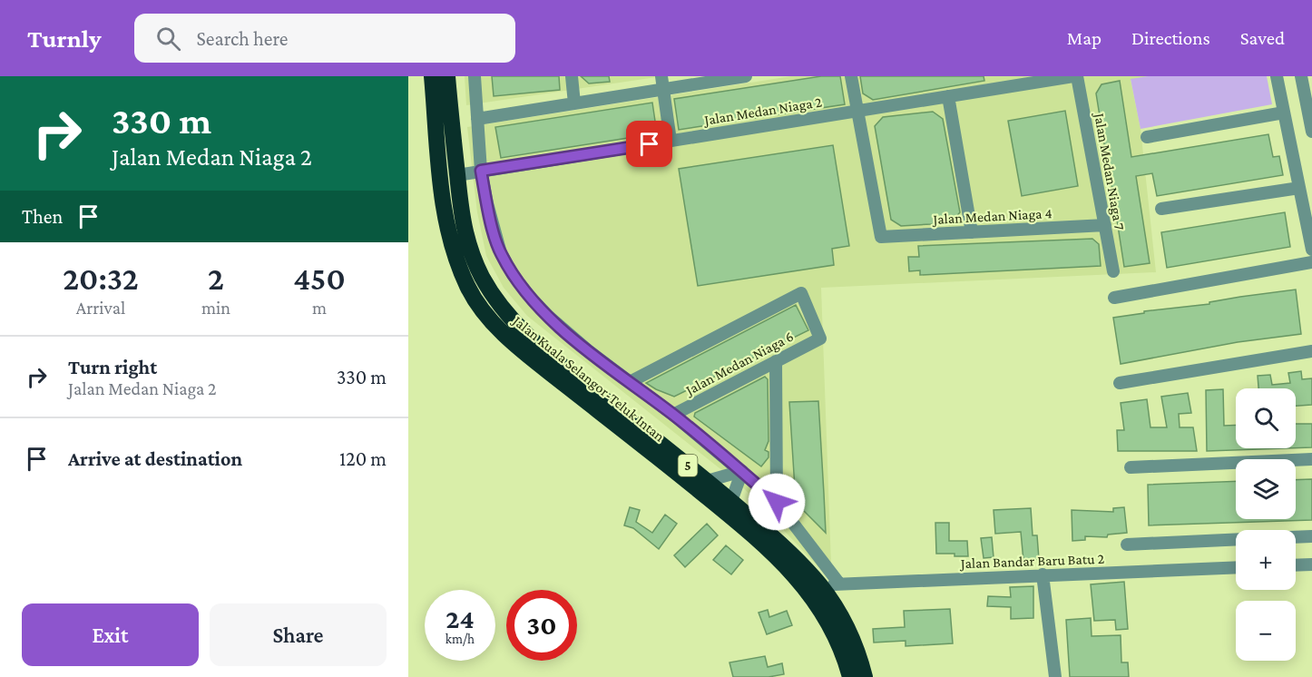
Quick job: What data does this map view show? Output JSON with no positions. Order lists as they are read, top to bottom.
{
  "streets": {
    "highway": ["Jalan Kuala Selangor-Teluk Intan", "5"],
    "street": [
      "Jalan Medan Niaga 2",
      "Jalan Medan Niaga 7",
      "Jalan Medan Niaga 4",
      "Jalan Medan Niaga 6",
      "Jalan Bandar Baru Batu 2"
    ]
  },
  "crossings": [
    ["Jalan Medan Niaga 2", "Jalan Medan Niaga 7"],
    ["Jalan Medan Niaga 2", "Jalan Medan Niaga 4"],
    ["Jalan Medan Niaga 2", "Jalan Kuala Selangor-Teluk Intan"],
    ["Jalan Medan Niaga 7", "Jalan Medan Niaga 4"],
    ["Jalan Kuala Selangor-Teluk Intan", "Jalan Bandar Baru Batu 2"]
  ],
  "page": {
    "header": "Turnly",
    "search": "Search here",
    "nav": ["Map", "Directions", "Saved"],
    "turn": ["330 m", "Jalan Medan Niaga 2"],
    "then": "Then",
    "eta": [
      "20:32",
      "Arrival",
      "2",
      "min",
      "450",
      "m"
    ],
    "list": [
      {
        "name": "Turn right",
        "note": "Jalan Medan Niaga 2",
        "value": "330 m"
      },
      {
        "name": "Arrive at destination",
        "value": "120 m"
      }
    ],
    "map_buttons": ["+", "−"],
    "speed": "24 km/h",
    "limit": "30",
    "buttons": ["Exit", "Share"]
  }
}
